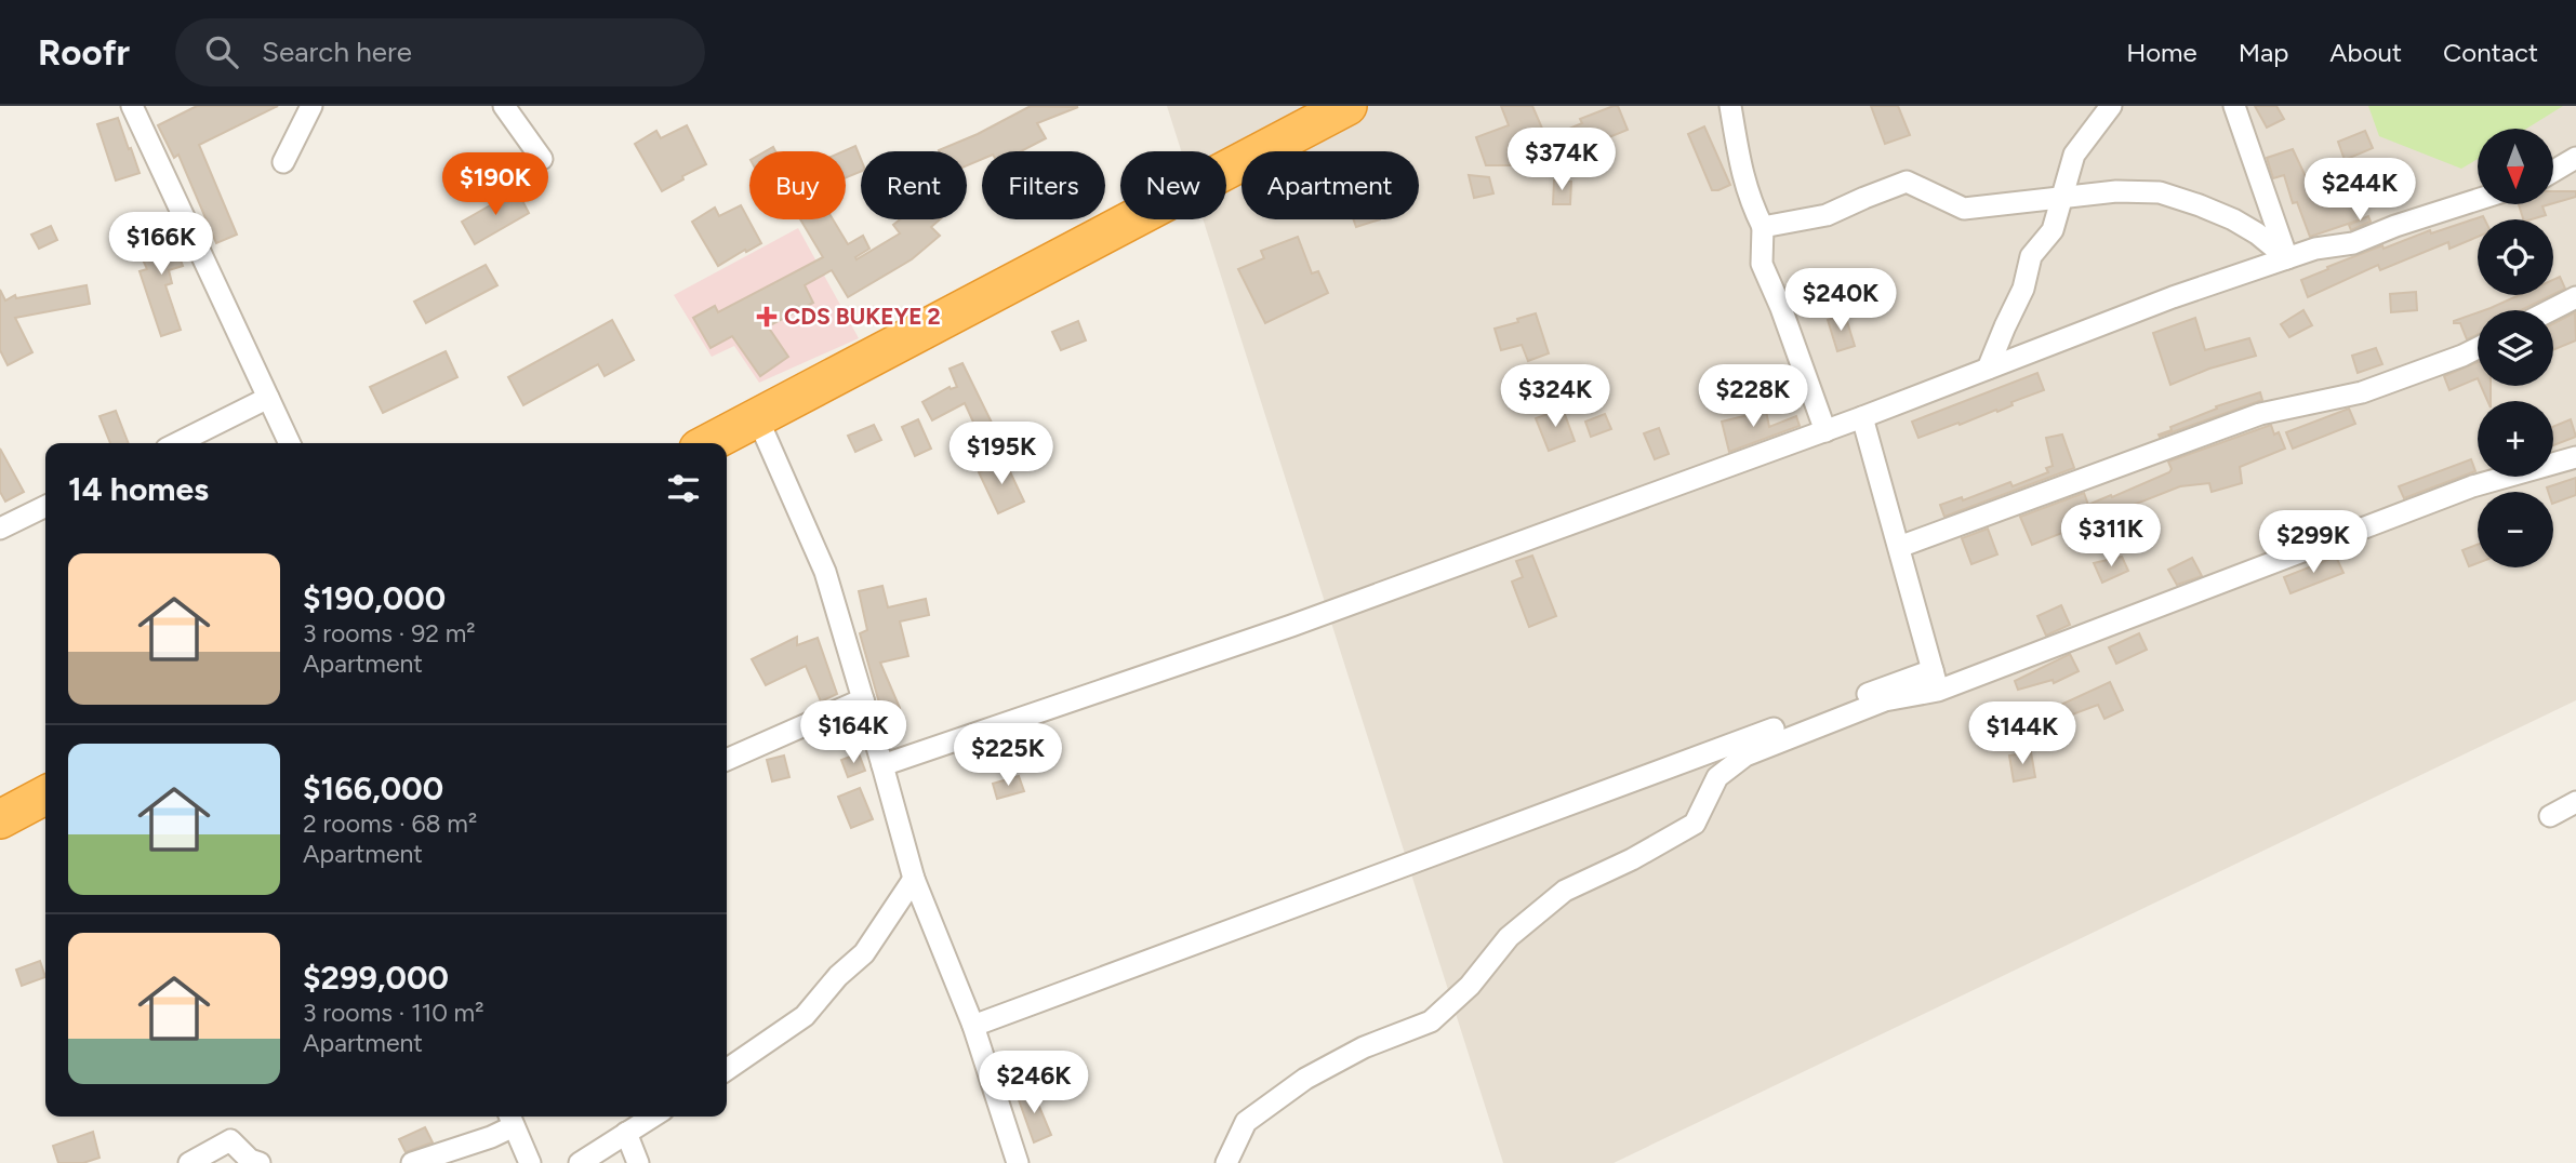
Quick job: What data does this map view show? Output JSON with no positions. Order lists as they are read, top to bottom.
{
  "places": {
    "health": ["CDS BUKEYE 2"]
  },
  "north": "bottom",
  "page": {
    "header": "Roofr",
    "search": "Search here",
    "nav": [
      "Home",
      "Map",
      "About",
      "Contact"
    ],
    "price": [
      "$374K",
      "$190K",
      "$244K",
      "$166K",
      "$240K",
      "$324K",
      "$228K",
      "$195K",
      "$311K",
      "$299K",
      "$164K",
      "$144K",
      "$225K",
      "$246K"
    ],
    "map_buttons": ["+", "−"],
    "chip": [
      "Buy",
      "Rent",
      "Filters",
      "New",
      "Apartment"
    ],
    "heading": "14 homes",
    "list": [
      {
        "name": "$190,000",
        "note": "3 rooms · 92 m² · Apartment"
      },
      {
        "name": "$166,000",
        "note": "2 rooms · 68 m² · Apartment"
      },
      {
        "name": "$299,000",
        "note": "3 rooms · 110 m² · Apartment"
      }
    ]
  }
}
